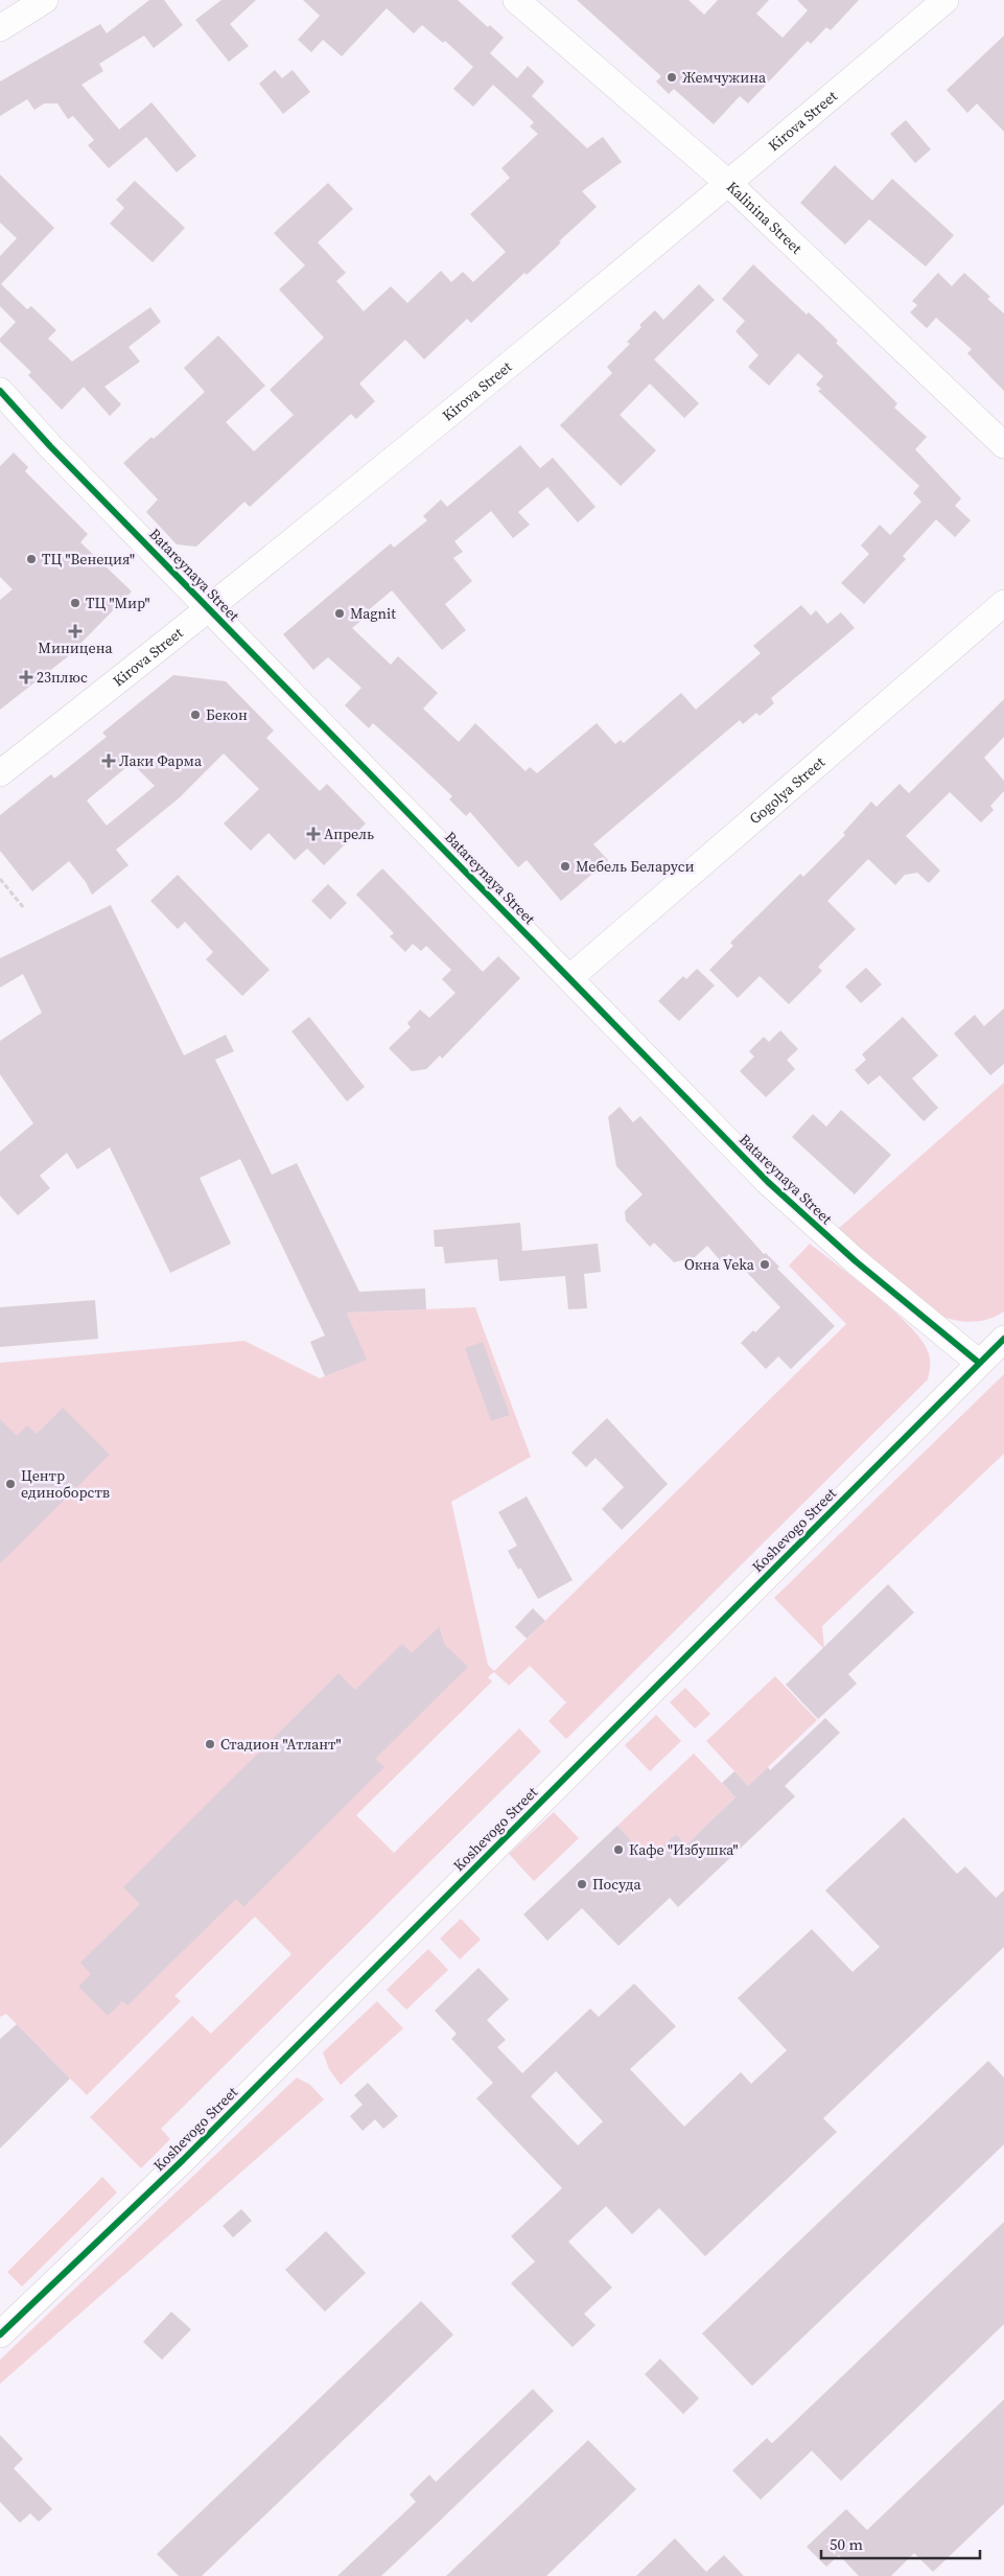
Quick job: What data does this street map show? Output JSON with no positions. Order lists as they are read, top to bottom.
{
  "streets": {
    "street": [
      "Kirova Street",
      "Kalinina Street",
      "Batareynaya Street",
      "Gogolya Street",
      "Koshevogo Street"
    ]
  },
  "crossings": [
    ["Kirova Street", "Kalinina Street"],
    ["Kirova Street", "Batareynaya Street"],
    ["Batareynaya Street", "Gogolya Street"],
    ["Batareynaya Street", "Koshevogo Street"]
  ],
  "places": {
    "other": [
      "Жемчужина",
      "ТЦ \"Венеция\"",
      "ТЦ \"Мир\"",
      "Magnit",
      "Бекон",
      "Мебель Беларуси",
      "Окна Veka",
      "Центр единоборств",
      "Стадион \"Атлант\"",
      "Кафе \"Избушка\"",
      "Посуда"
    ],
    "health": [
      "Миницена",
      "23плюс",
      "Лаки Фарма",
      "Апрель"
    ]
  },
  "scale_bar": "50 m"
}
